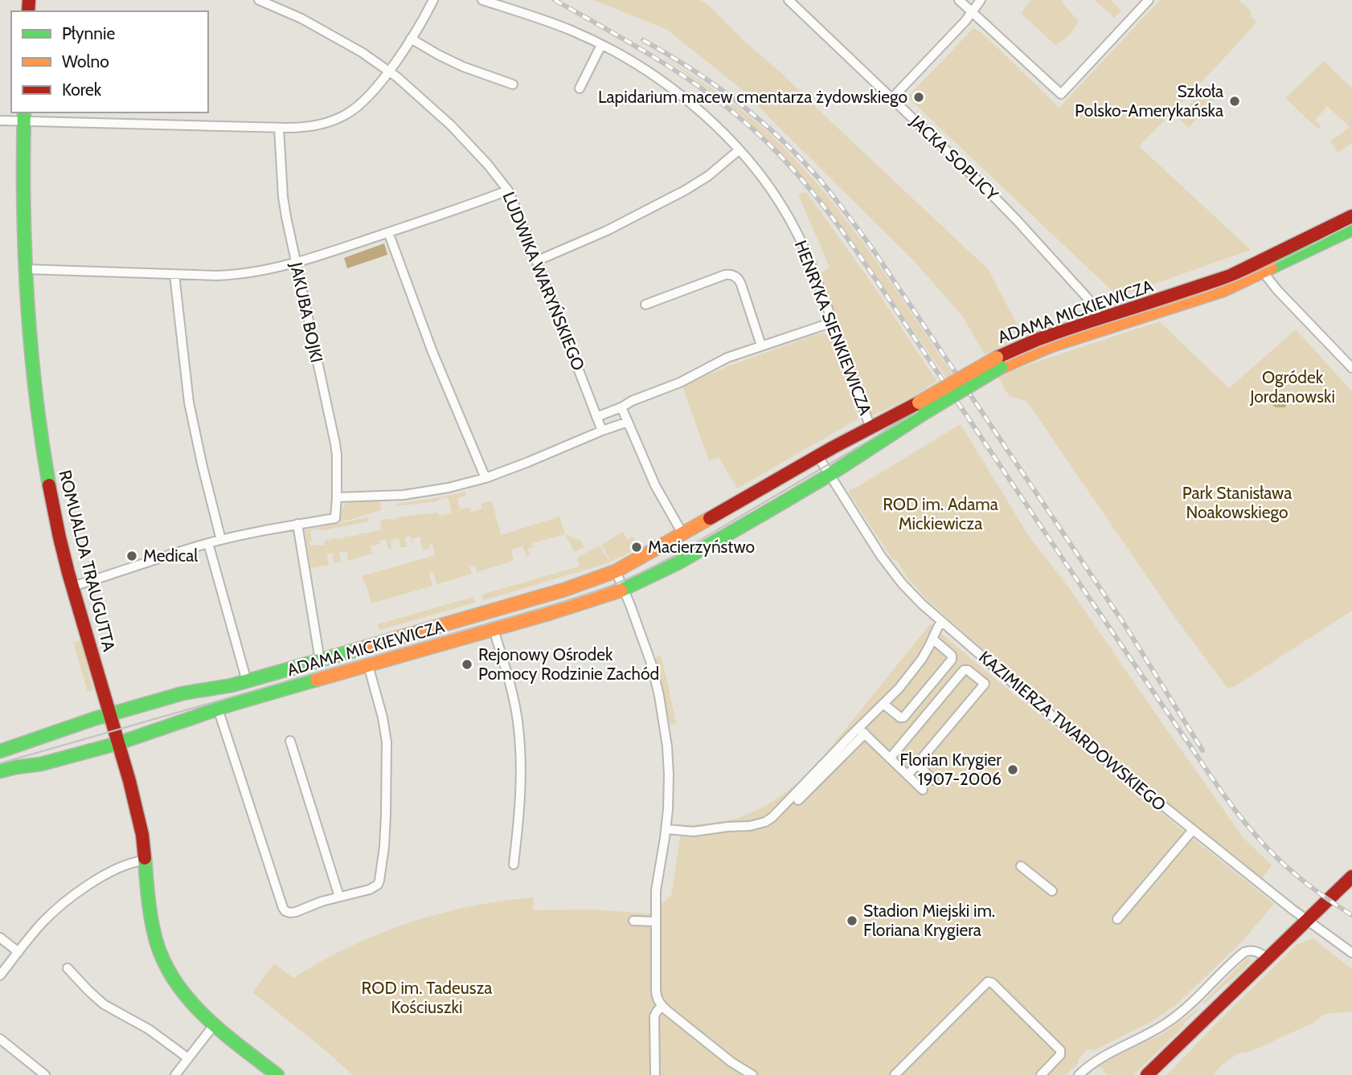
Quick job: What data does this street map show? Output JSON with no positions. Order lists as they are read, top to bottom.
{
  "streets": {
    "street": [
      "JACKA SOPLICY",
      "LUDWIKA WARYŃSKIEGO",
      "ADAMA MICKIEWICZA",
      "JAKUBA BOJKI",
      "HENRYKA SIENKIEWICZA",
      "ROMUALDA TRAUGUTTA",
      "KAZIMIERZA TWARDOWSKIEGO"
    ]
  },
  "crossings": [
    ["JACKA SOPLICY", "ADAMA MICKIEWICZA"],
    ["ADAMA MICKIEWICZA", "HENRYKA SIENKIEWICZA"],
    ["ADAMA MICKIEWICZA", "ROMUALDA TRAUGUTTA"],
    ["ADAMA MICKIEWICZA", "KAZIMIERZA TWARDOWSKIEGO"]
  ],
  "parks": [
    "Ogródek Jordanowski",
    "Park Stanisława Noakowskiego",
    "ROD im. Adama Mickiewicza",
    "ROD im. Tadeusza Kościuszki"
  ],
  "places": [
    "Lapidarium macew cmentarza żydowskiego",
    "Szkoła Polsko-Amerykańska",
    "Macierzyństwo",
    "Medical",
    "Rejonowy Ośrodek Pomocy Rodzinie Zachód",
    "Florian Krygier 1907-2006",
    "Stadion Miejski im. Floriana Krygiera"
  ],
  "legend": ["Płynnie", "Wolno", "Korek"]
}
